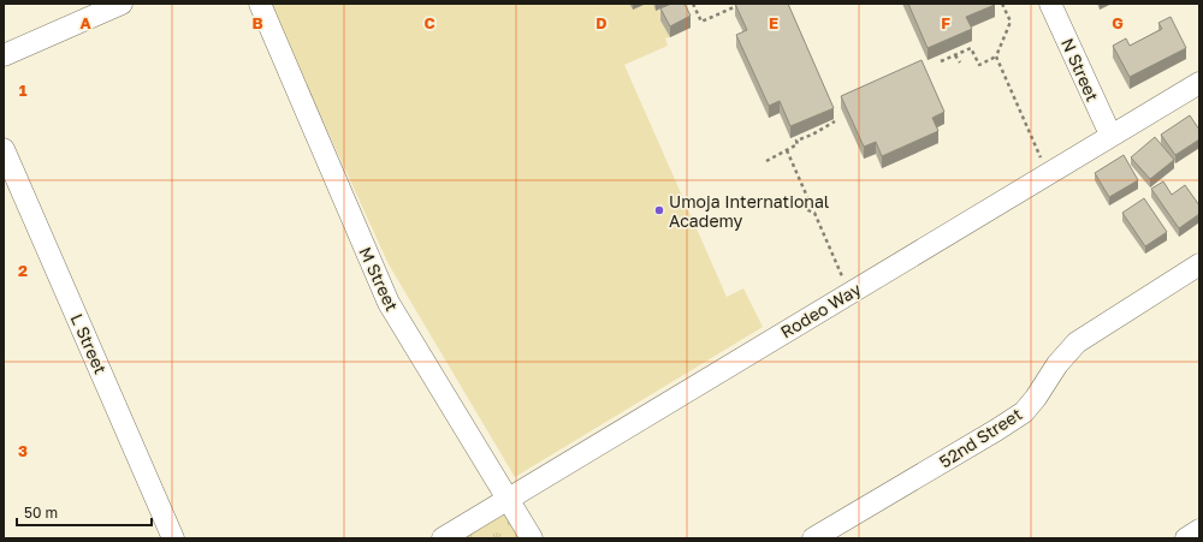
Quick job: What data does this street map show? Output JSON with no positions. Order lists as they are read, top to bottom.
{
  "streets": {
    "street": [
      "N Street",
      "M Street",
      "Rodeo Way",
      "L Street",
      "52nd Street"
    ]
  },
  "crossings": [
    ["N Street", "Rodeo Way"],
    ["M Street", "Rodeo Way"]
  ],
  "places": ["Umoja International Academy"],
  "scale_bar": "50 m",
  "grid": {
    "columns": [
      "A",
      "B",
      "C",
      "D",
      "E",
      "F",
      "G"
    ],
    "rows": ["1", "2", "3"]
  }
}
